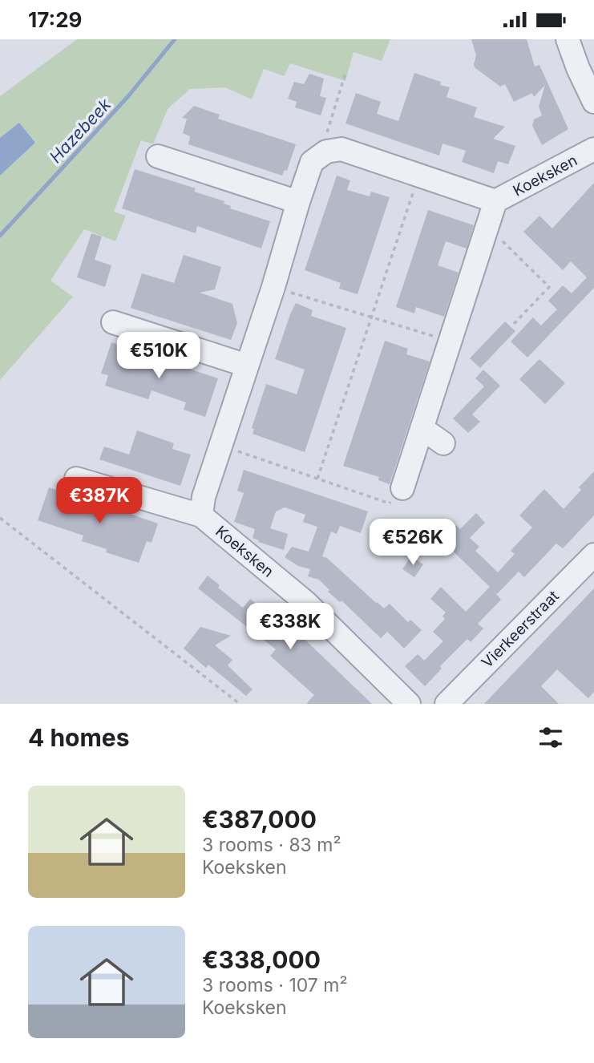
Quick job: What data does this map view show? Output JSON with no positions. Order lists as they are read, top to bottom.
{
  "streets": {
    "street": ["Koeksken", "Vierkeerstraat"]
  },
  "water": ["Hazebeek"],
  "page": {
    "status": "17:29",
    "price": [
      "€510K",
      "€387K",
      "€526K",
      "€338K"
    ],
    "heading": "4 homes",
    "list": [
      {
        "name": "€387,000",
        "note": "3 rooms · 83 m² · Koeksken"
      },
      {
        "name": "€338,000",
        "note": "3 rooms · 107 m² · Koeksken"
      }
    ]
  }
}
